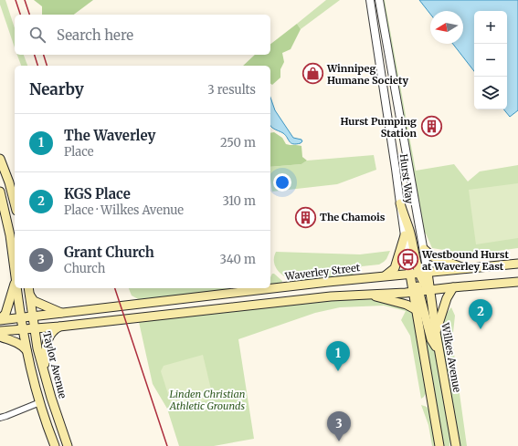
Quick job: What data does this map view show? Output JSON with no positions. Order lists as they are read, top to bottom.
{
  "streets": {
    "main road": ["Waverley Street", "Wilkes Avenue", "Taylor Avenue"],
    "street": ["Hurst Way"]
  },
  "crossings": [
    ["Hurst Way", "Waverley Street"],
    ["Hurst Way", "Wilkes Avenue"],
    ["Waverley Street", "Wilkes Avenue"],
    ["Waverley Street", "Taylor Avenue"]
  ],
  "parks": ["Linden Christian Athletic Grounds"],
  "places": {
    "shop": ["Winnipeg Humane Society"],
    "building": ["Hurst Pumping Station", "The Chamois"],
    "bus stop": ["Westbound Hurst at Waverley East"]
  },
  "north": "left",
  "page": {
    "map_buttons": ["+", "−"],
    "search": "Search here",
    "heading": ["Nearby", "3 results"],
    "list": [
      {
        "mark": "1",
        "name": "The Waverley",
        "note": "Place",
        "value": "250 m"
      },
      {
        "mark": "2",
        "name": "KGS Place",
        "note": "Place · Wilkes Avenue",
        "value": "310 m"
      },
      {
        "mark": "3",
        "name": "Grant Church",
        "note": "Church",
        "value": "340 m"
      }
    ],
    "pins": ["2", "1", "3"]
  }
}
